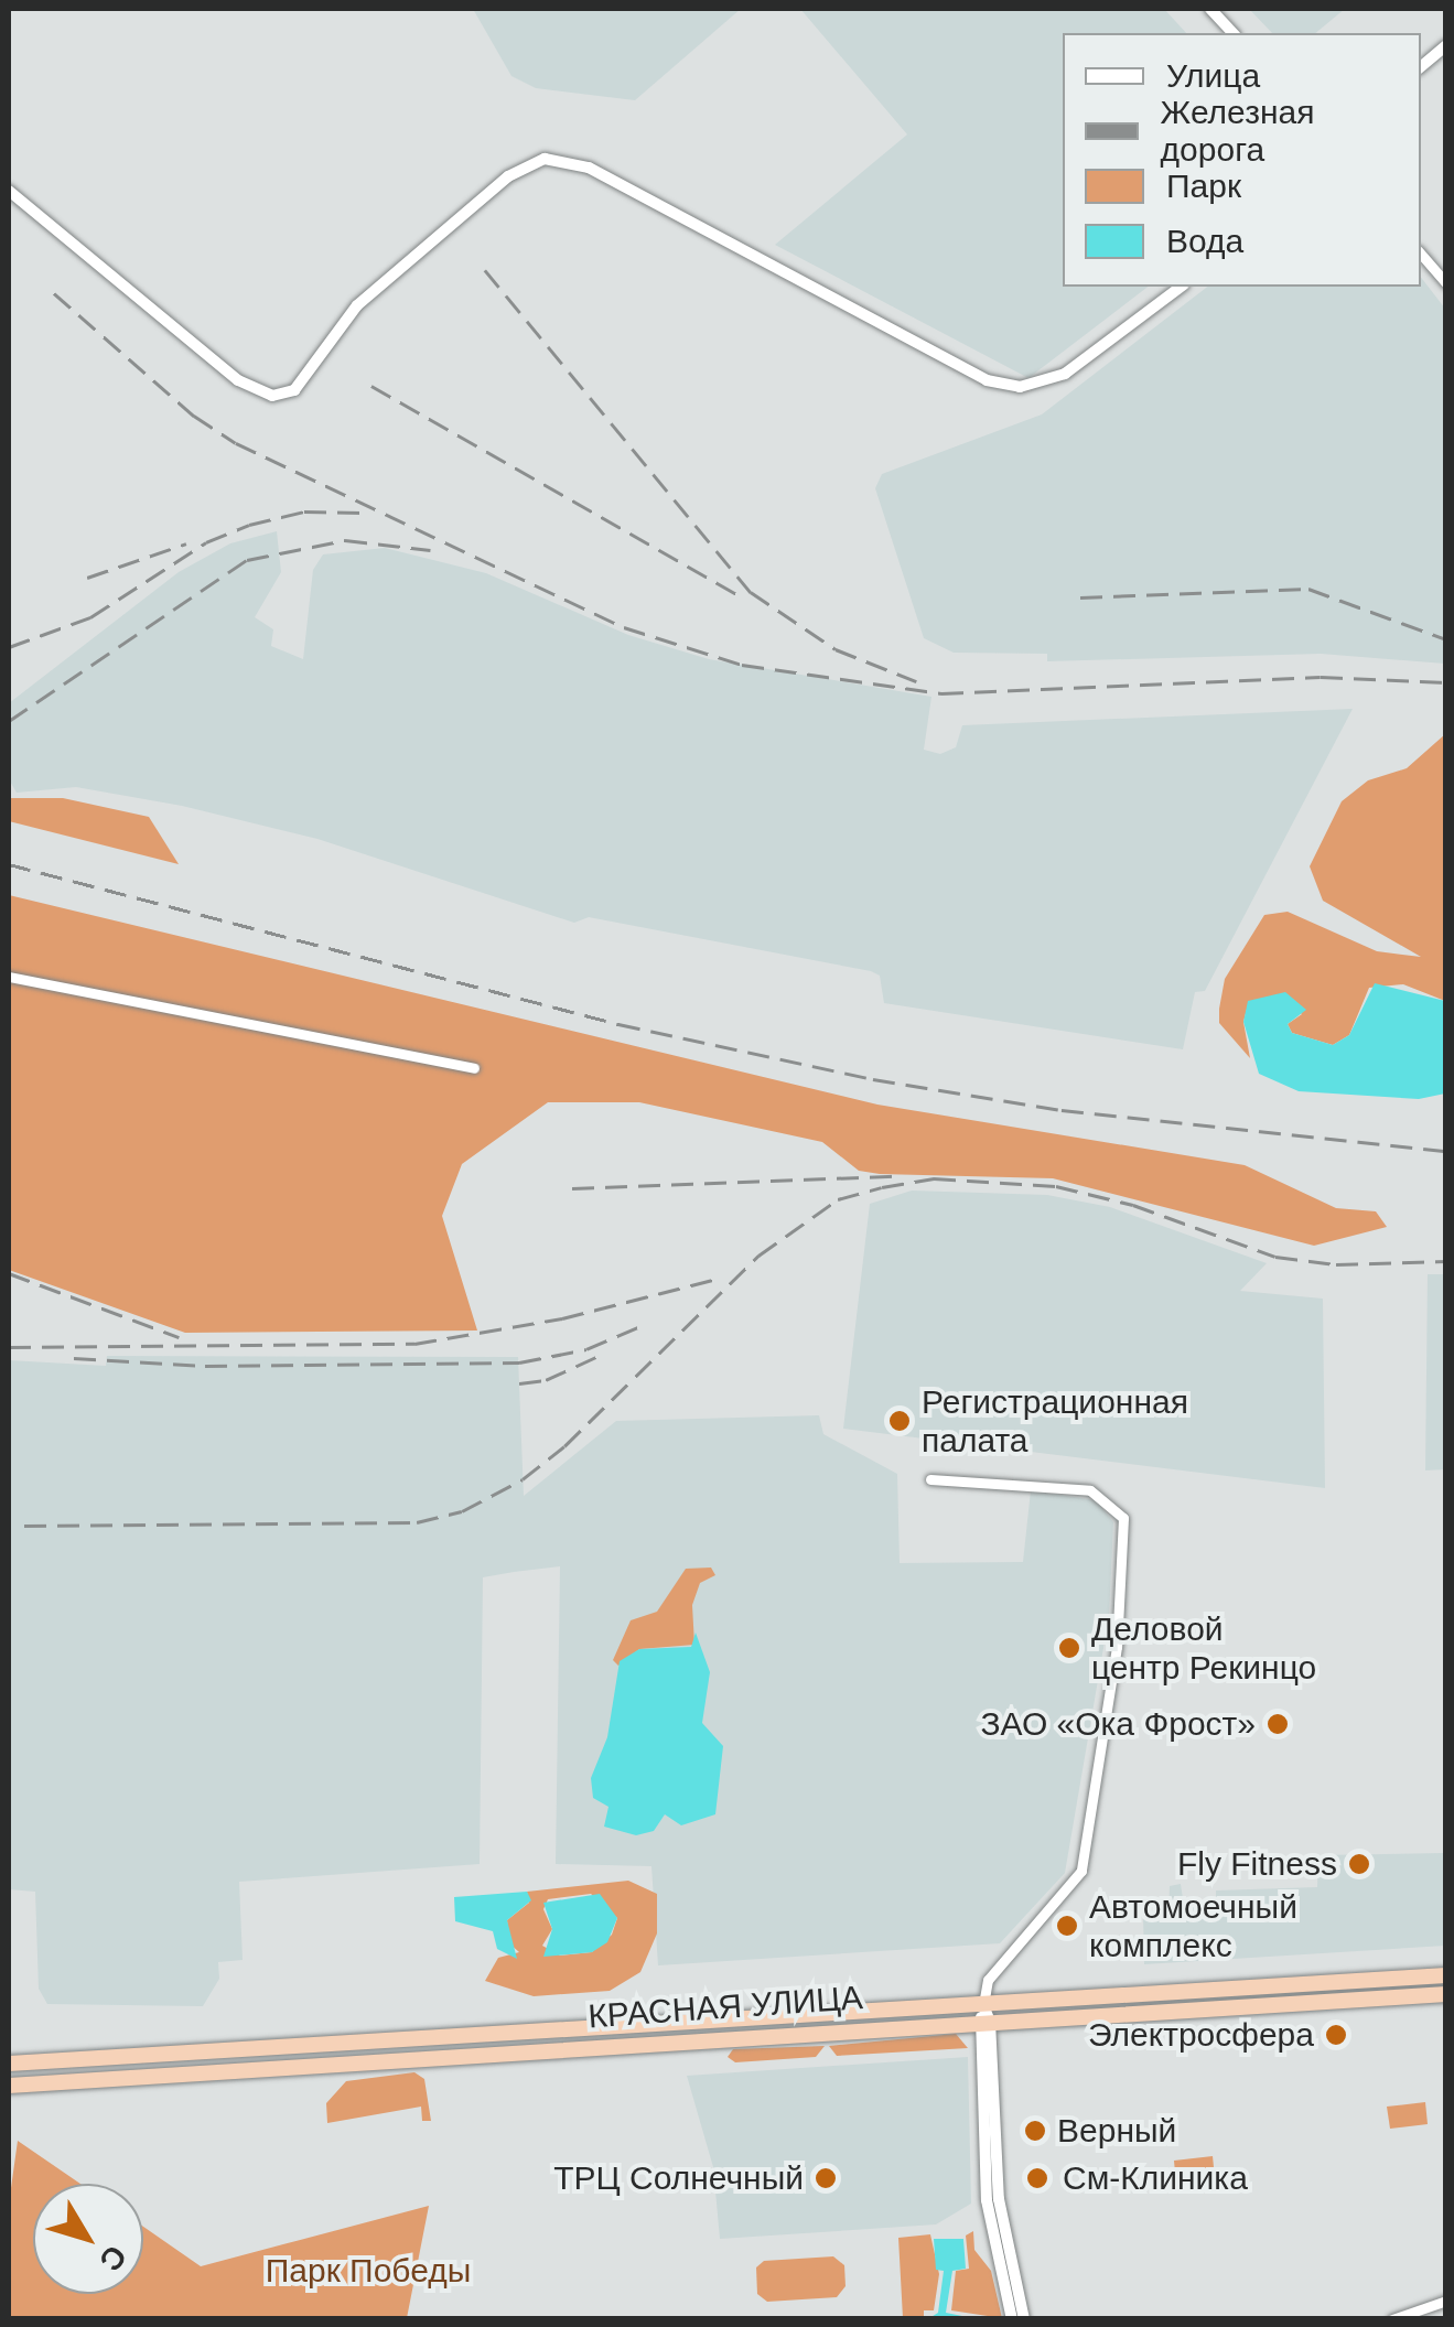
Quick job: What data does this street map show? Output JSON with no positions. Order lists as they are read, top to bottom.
{
  "streets": {
    "highway": ["КРАСНАЯ УЛИЦА"]
  },
  "parks": ["Парк Победы"],
  "places": [
    "Регистрационная палата",
    "Деловой центр Рекинцо",
    "ЗАО «Ока Фрост»",
    "Fly Fitness",
    "Автомоечный комплекс",
    "Электросфера",
    "Верный",
    "ТРЦ Солнечный",
    "См-Клиника"
  ],
  "legend": [
    "Улица",
    "Железная дорога",
    "Парк",
    "Вода"
  ],
  "north": "bottom right"
}
